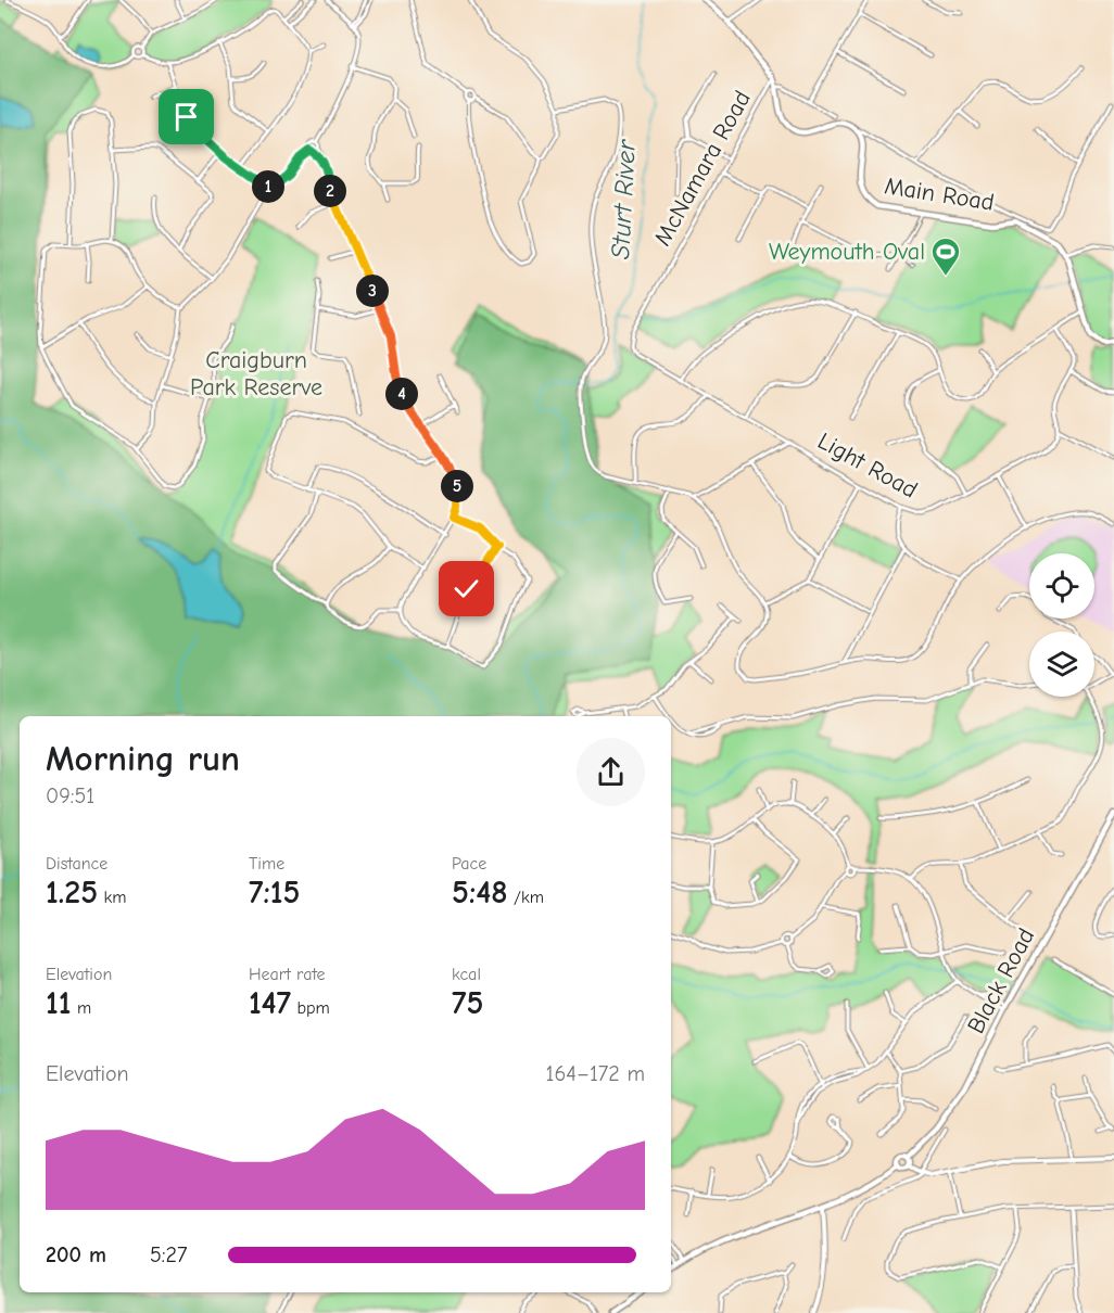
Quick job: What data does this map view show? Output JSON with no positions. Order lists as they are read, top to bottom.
{
  "streets": {
    "main road": ["Main Road", "Black Road"],
    "street": ["McNamara Road", "Light Road"]
  },
  "crossings": [
    ["McNamara Road", "Light Road"]
  ],
  "water": ["Sturt River"],
  "parks": ["Craigburn Park Reserve"],
  "places": {
    "sports": ["Weymouth Oval"]
  },
  "page": {
    "pins": [
      "1",
      "2",
      "3",
      "4",
      "5"
    ],
    "heading": ["Morning run", "09:51"],
    "stats": [
      ["Distance", "1.25 km"],
      ["Time", "7:15"],
      ["Pace", "5:48 /km"],
      ["Elevation", "11 m"],
      ["Heart rate", "147 bpm"],
      ["kcal", "75"]
    ],
    "chart": ["Elevation", "164–172 m"],
    "list": [
      {
        "name": "200 m",
        "note": "5:27"
      }
    ]
  }
}
